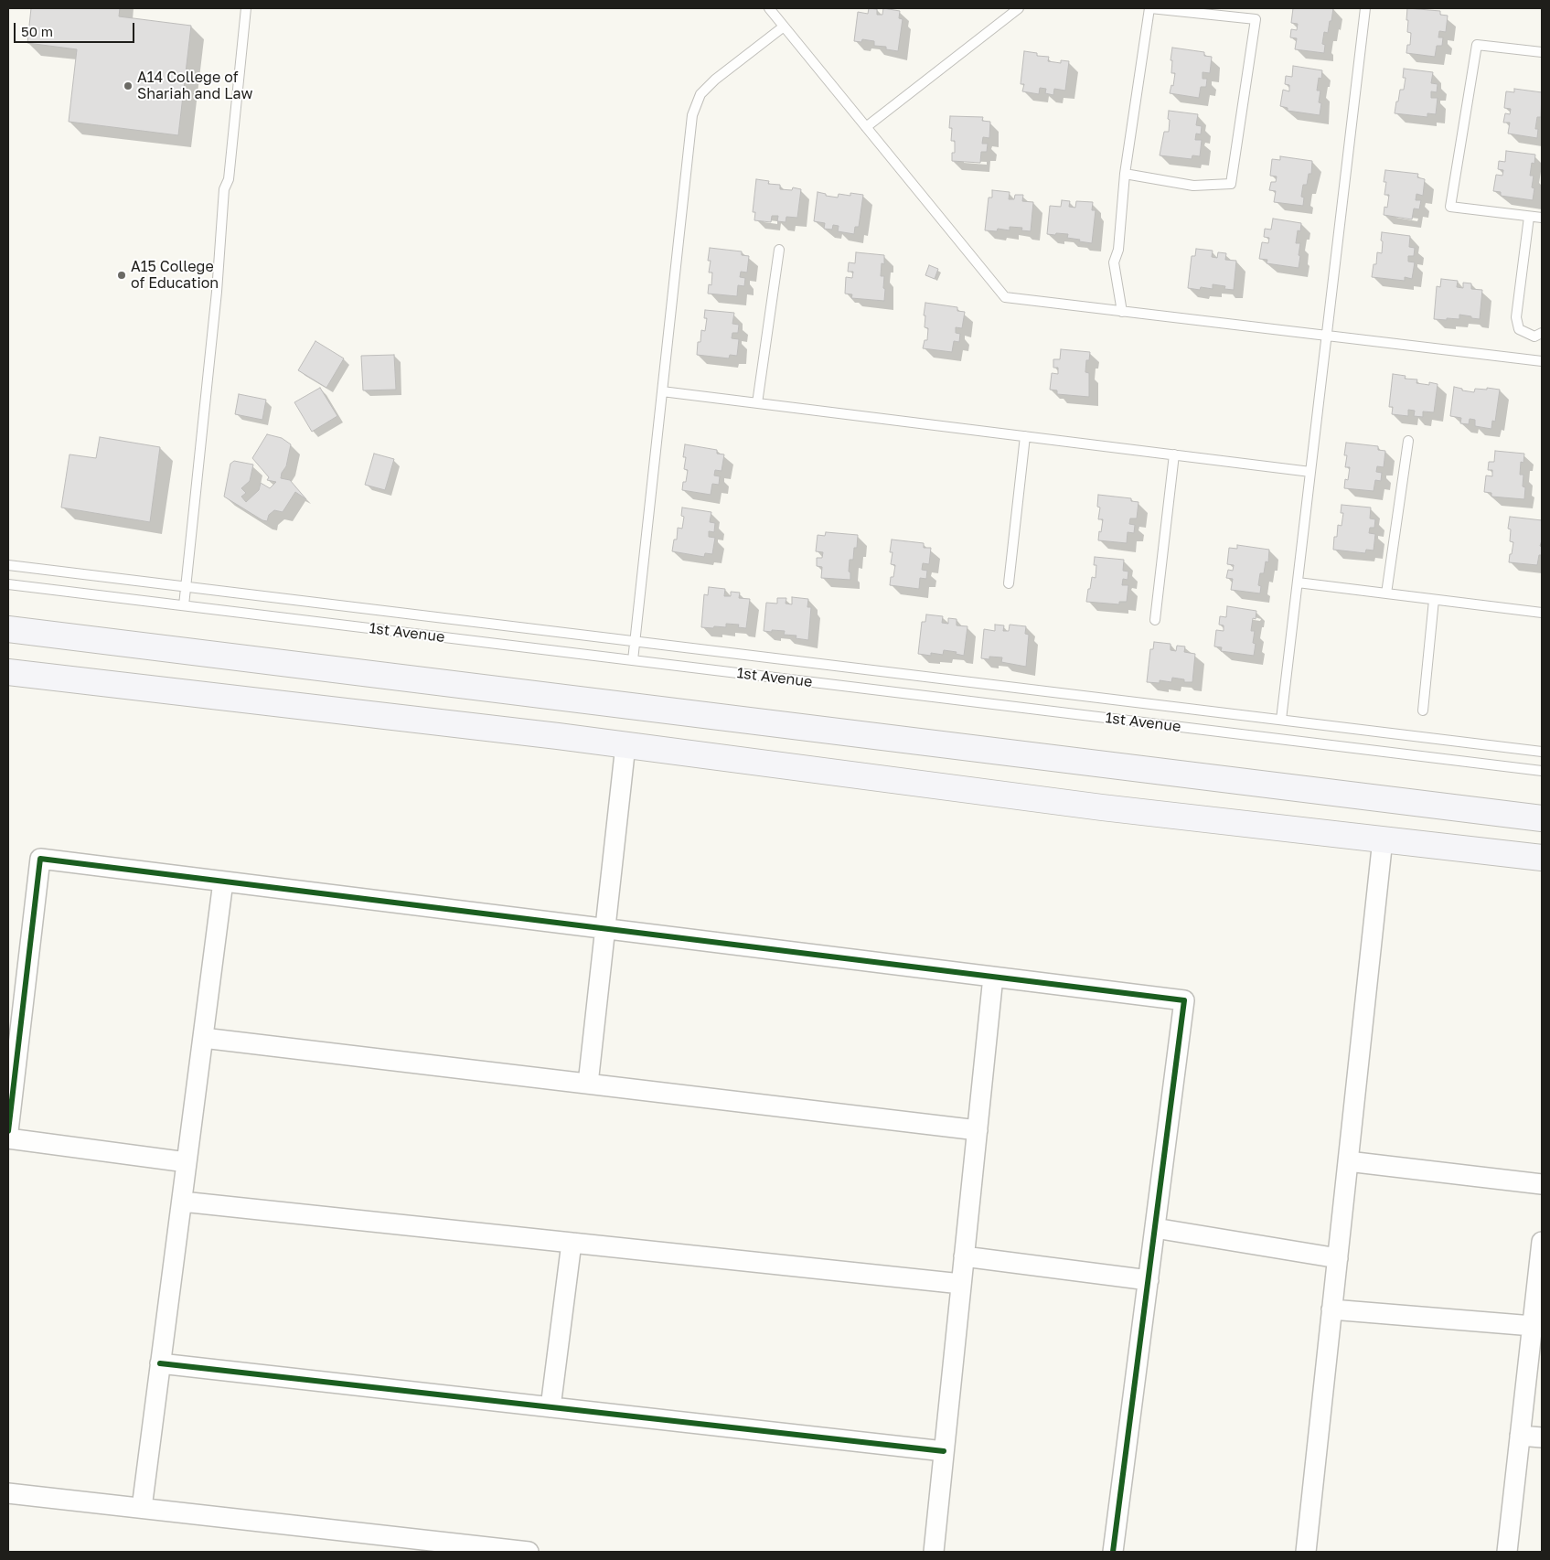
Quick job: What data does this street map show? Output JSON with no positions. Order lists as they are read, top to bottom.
{
  "streets": {
    "lane": ["1st Avenue"]
  },
  "places": ["A14 College of Shariah and Law", "A15 College of Education"],
  "scale_bar": "50 m"
}
